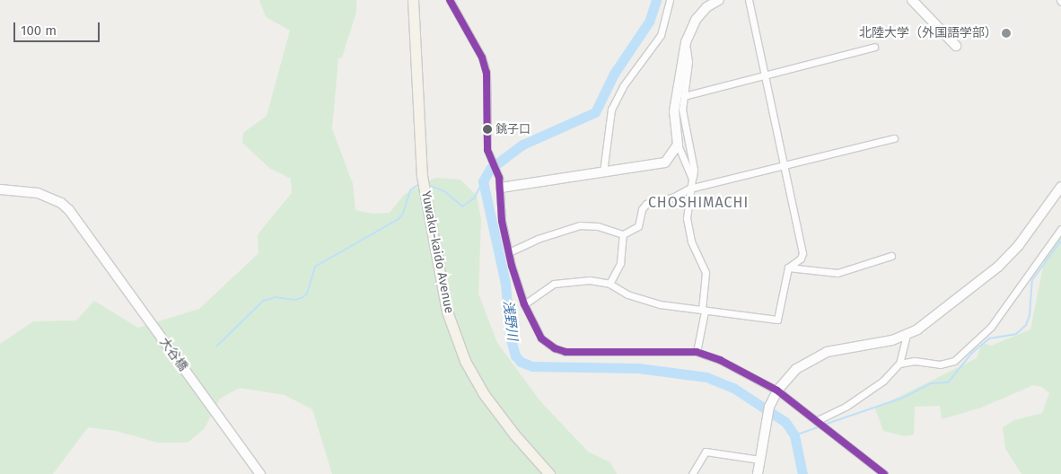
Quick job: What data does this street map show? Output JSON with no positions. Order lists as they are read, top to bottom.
{
  "streets": {
    "main road": ["Yuwaku-kaido Avenue"],
    "street": ["大谷橋"]
  },
  "districts": ["CHOSHIMACHI"],
  "water": ["浅野川"],
  "places": ["北陸大学（外国語学部）", "銚子口"],
  "scale_bar": "100 m"
}
